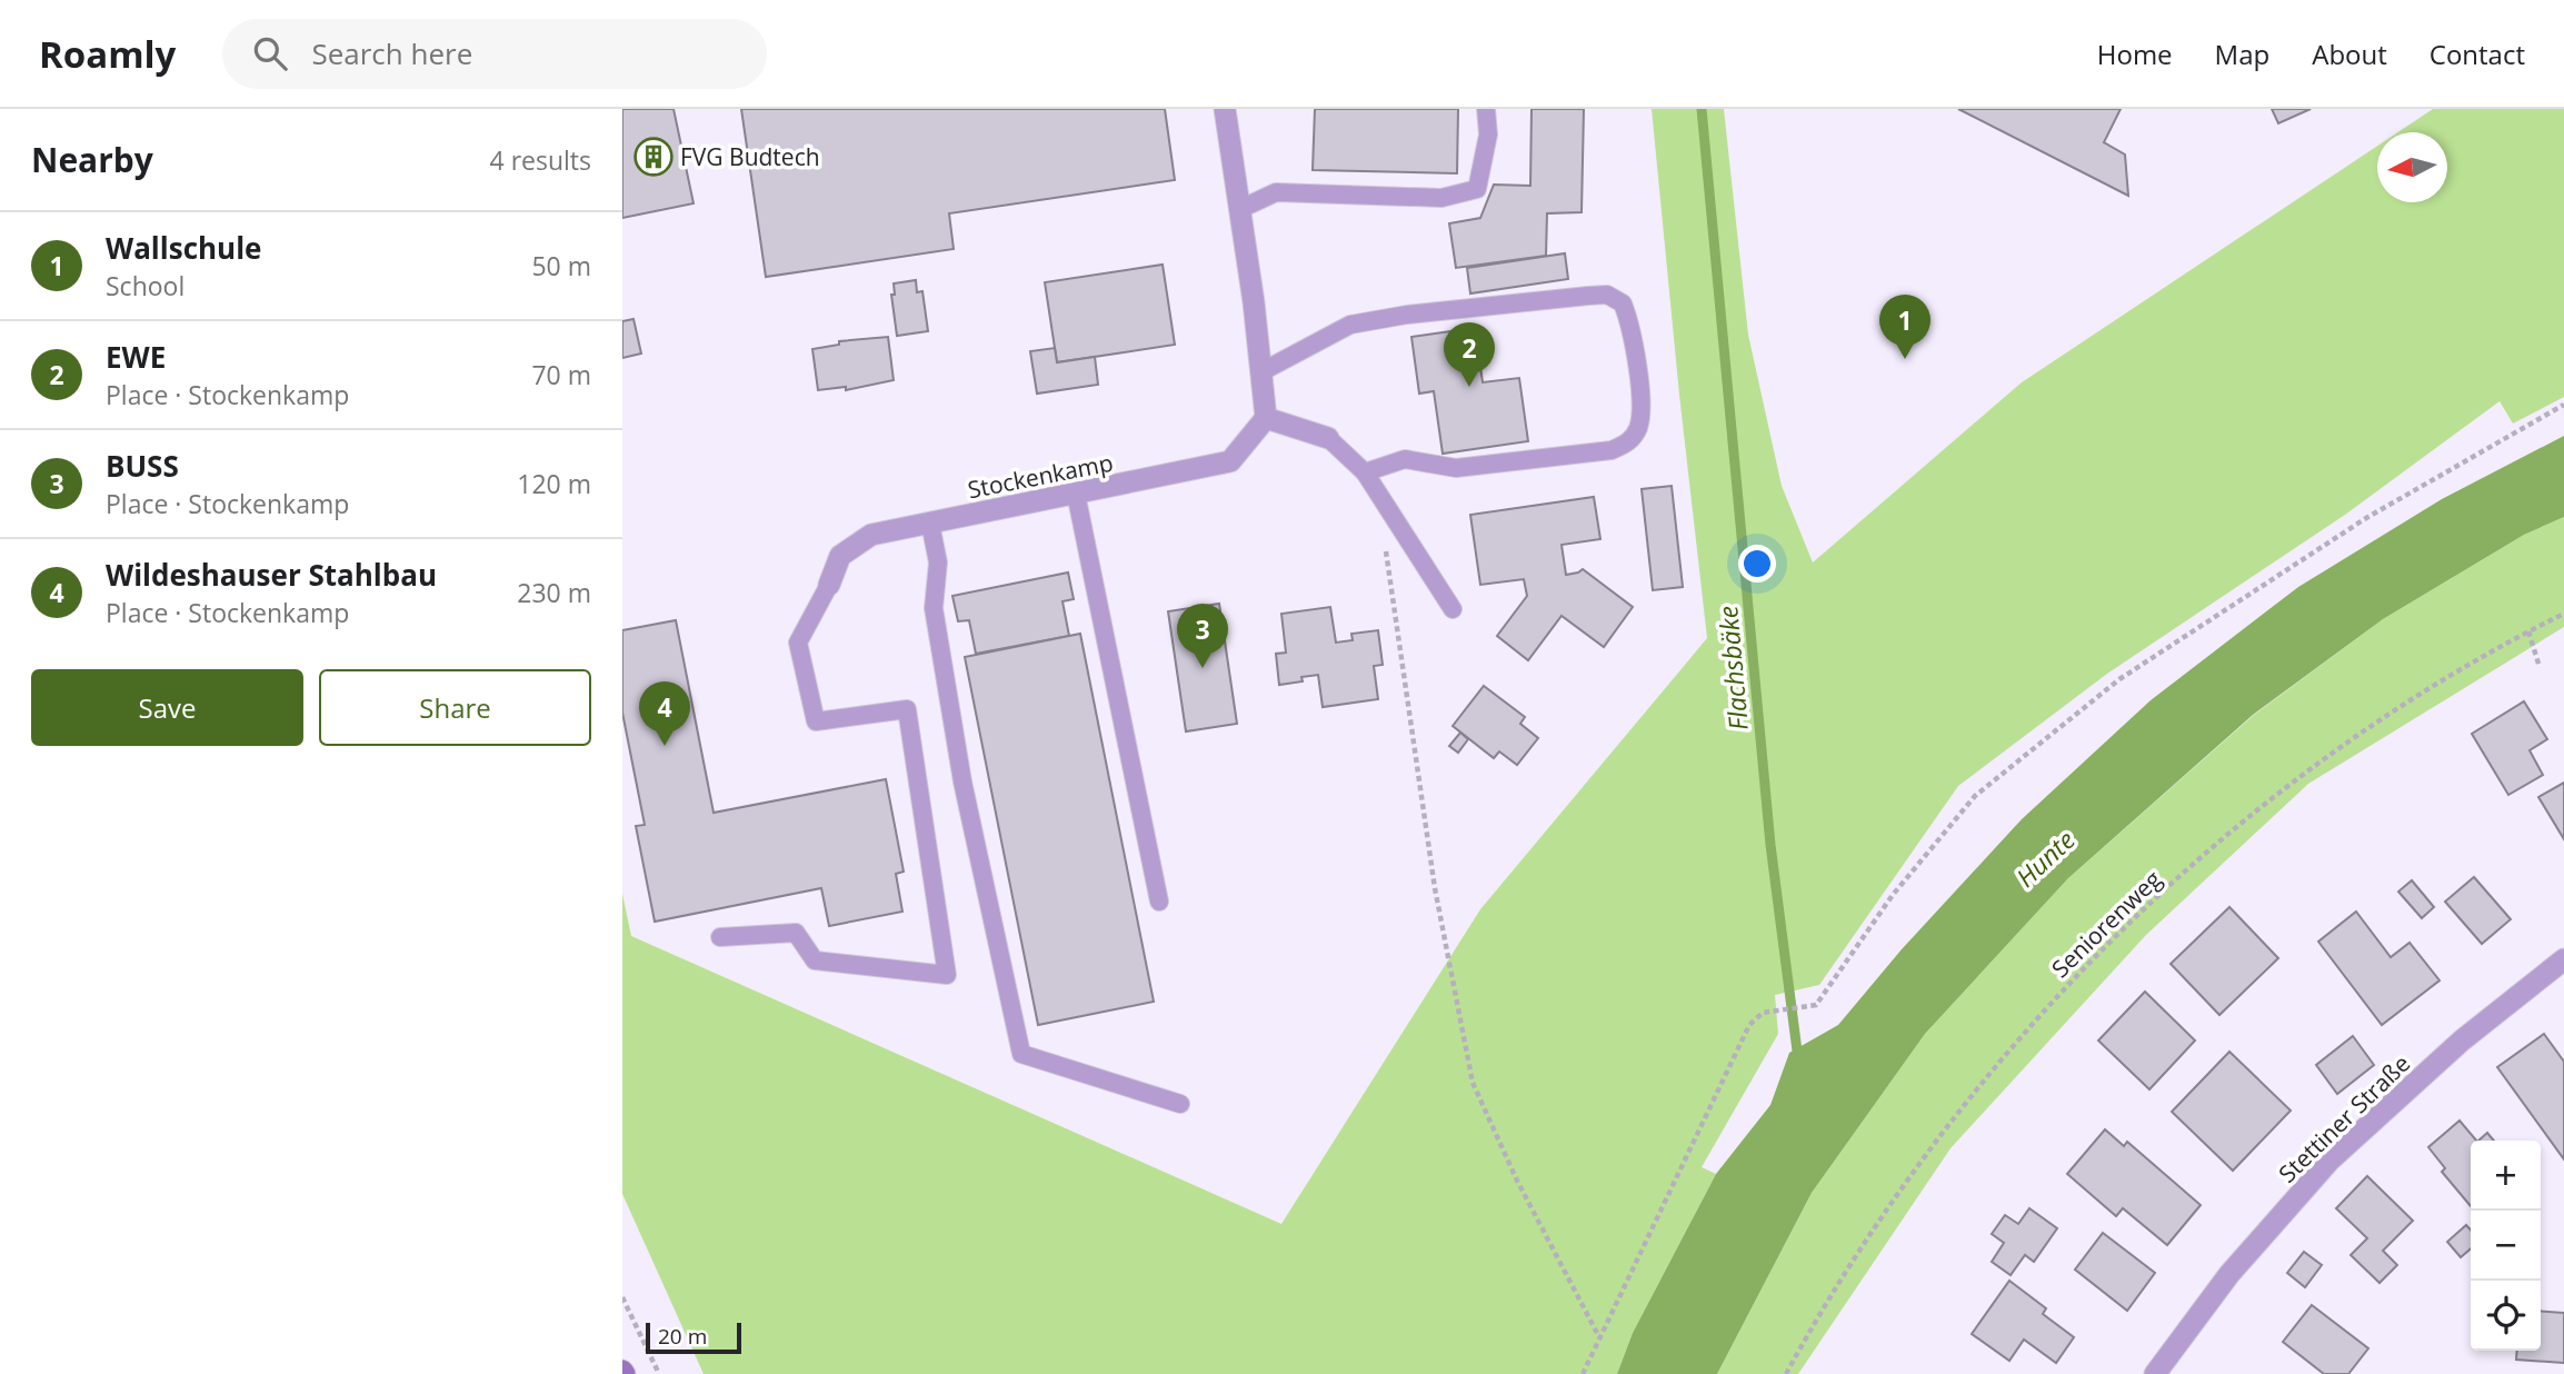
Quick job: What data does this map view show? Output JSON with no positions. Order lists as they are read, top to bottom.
{
  "streets": {
    "street": ["Stockenkamp", "Stettiner Straße"],
    "path": ["Seniorenweg"]
  },
  "water": ["Flachsbäke", "Hunte"],
  "places": {
    "building": ["FVG Budtech"]
  },
  "scale_bar": "20 m",
  "north": "left",
  "page": {
    "header": "Roamly",
    "search": "Search here",
    "nav": [
      "Home",
      "Map",
      "About",
      "Contact"
    ],
    "heading": ["Nearby", "4 results"],
    "list": [
      {
        "mark": "1",
        "name": "Wallschule",
        "note": "School",
        "value": "50 m"
      },
      {
        "mark": "2",
        "name": "EWE",
        "note": "Place · Stockenkamp",
        "value": "70 m"
      },
      {
        "mark": "3",
        "name": "BUSS",
        "note": "Place · Stockenkamp",
        "value": "120 m"
      },
      {
        "mark": "4",
        "name": "Wildeshauser Stahlbau",
        "note": "Place · Stockenkamp",
        "value": "230 m"
      }
    ],
    "pins": [
      "1",
      "2",
      "3",
      "4"
    ],
    "buttons": ["Save", "Share"],
    "map_buttons": ["+", "−"],
    "scale": "20 m"
  }
}
